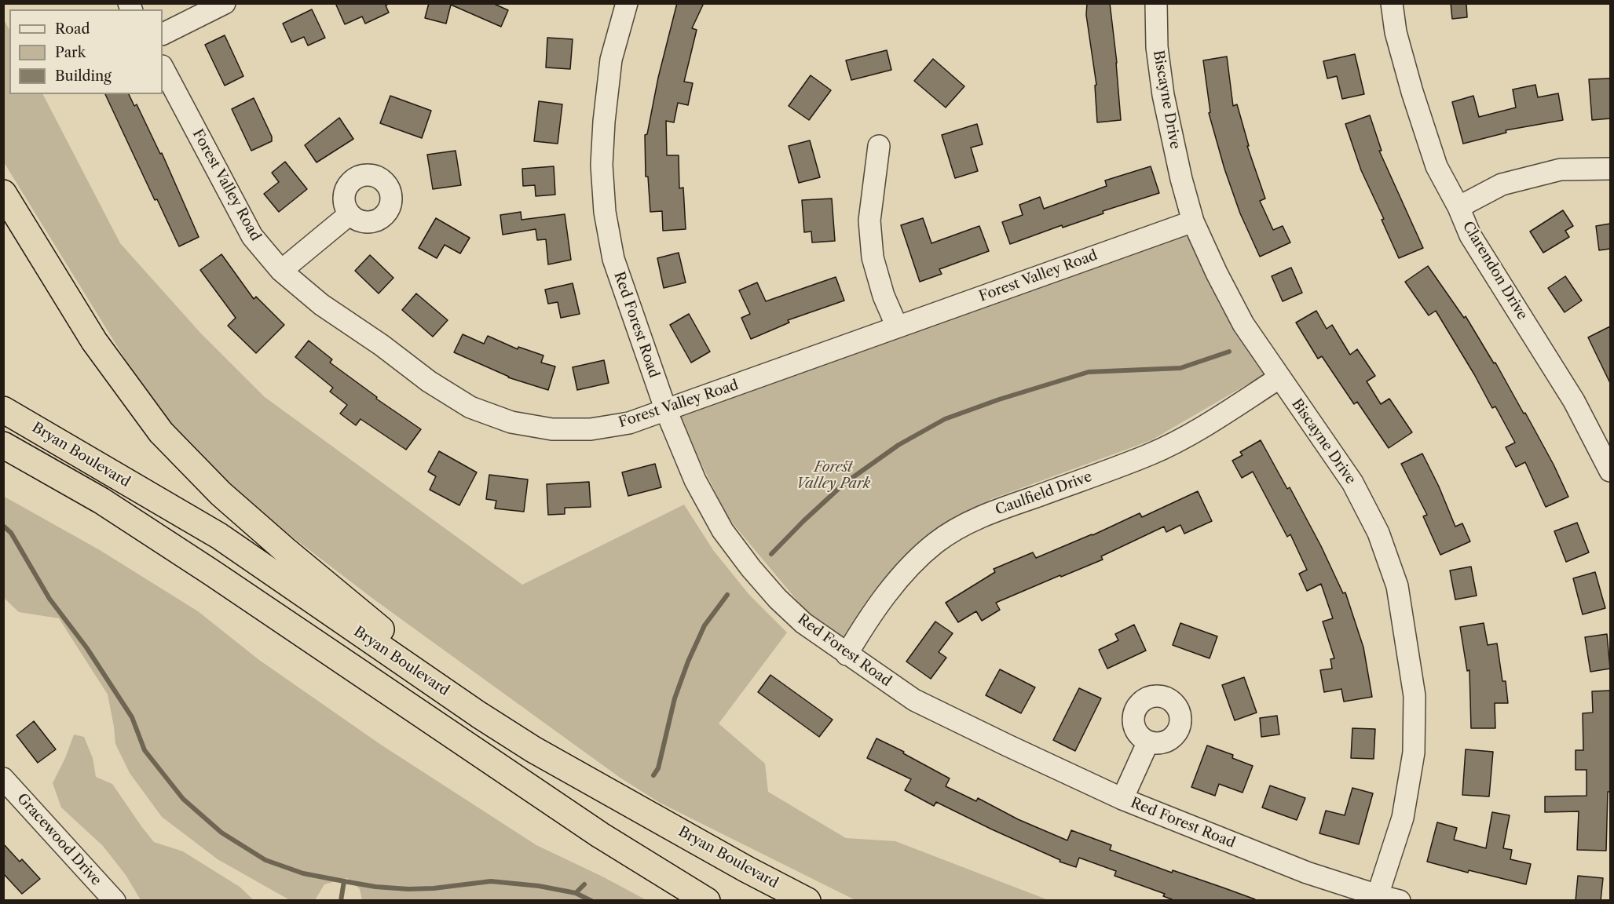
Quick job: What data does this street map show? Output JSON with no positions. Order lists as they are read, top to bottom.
{
  "streets": {
    "highway": ["Bryan Boulevard"],
    "street": [
      "Biscayne Drive",
      "Forest Valley Road",
      "Clarendon Drive",
      "Red Forest Road",
      "Caulfield Drive",
      "Gracewood Drive"
    ]
  },
  "crossings": [
    ["Biscayne Drive", "Forest Valley Road"],
    ["Biscayne Drive", "Red Forest Road"],
    ["Biscayne Drive", "Caulfield Drive"],
    ["Forest Valley Road", "Red Forest Road"],
    ["Red Forest Road", "Caulfield Drive"]
  ],
  "parks": ["Forest Valley Park"],
  "legend": ["Road", "Park", "Building"]
}
